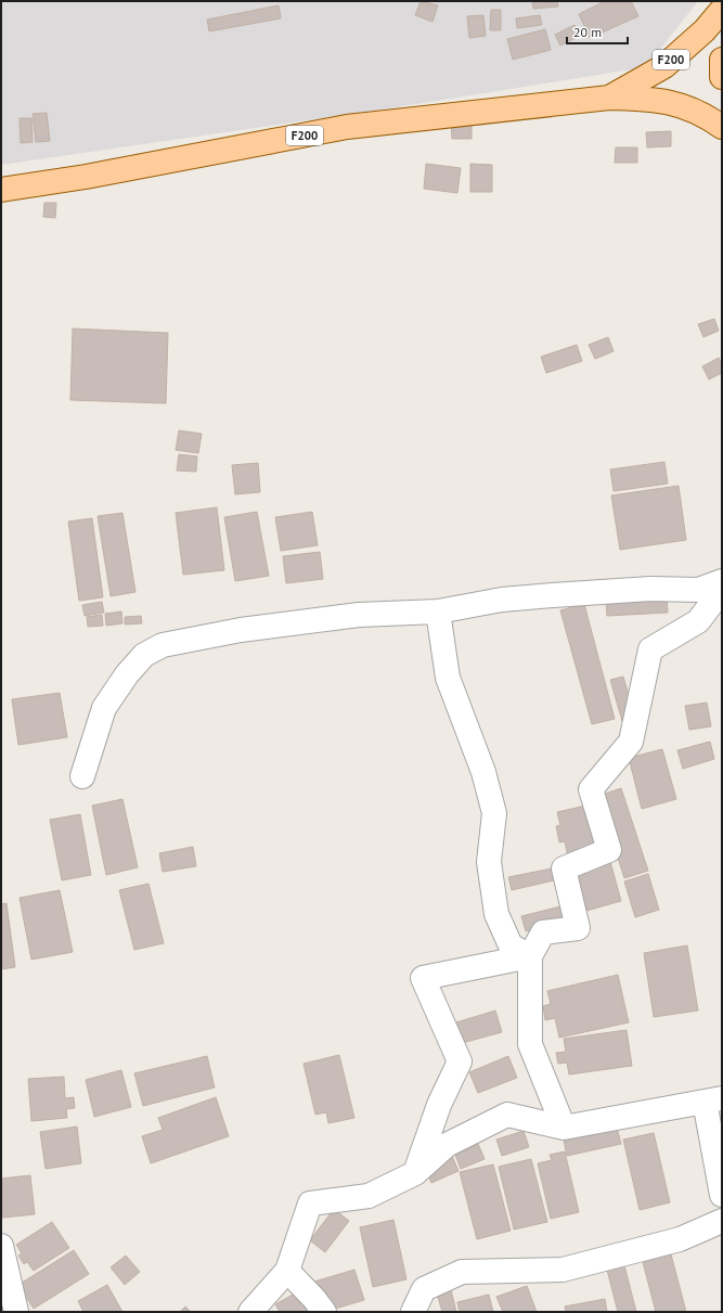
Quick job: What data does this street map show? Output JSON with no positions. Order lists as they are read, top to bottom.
{
  "streets": {
    "main road": ["F200"]
  },
  "scale_bar": "20 m"
}
